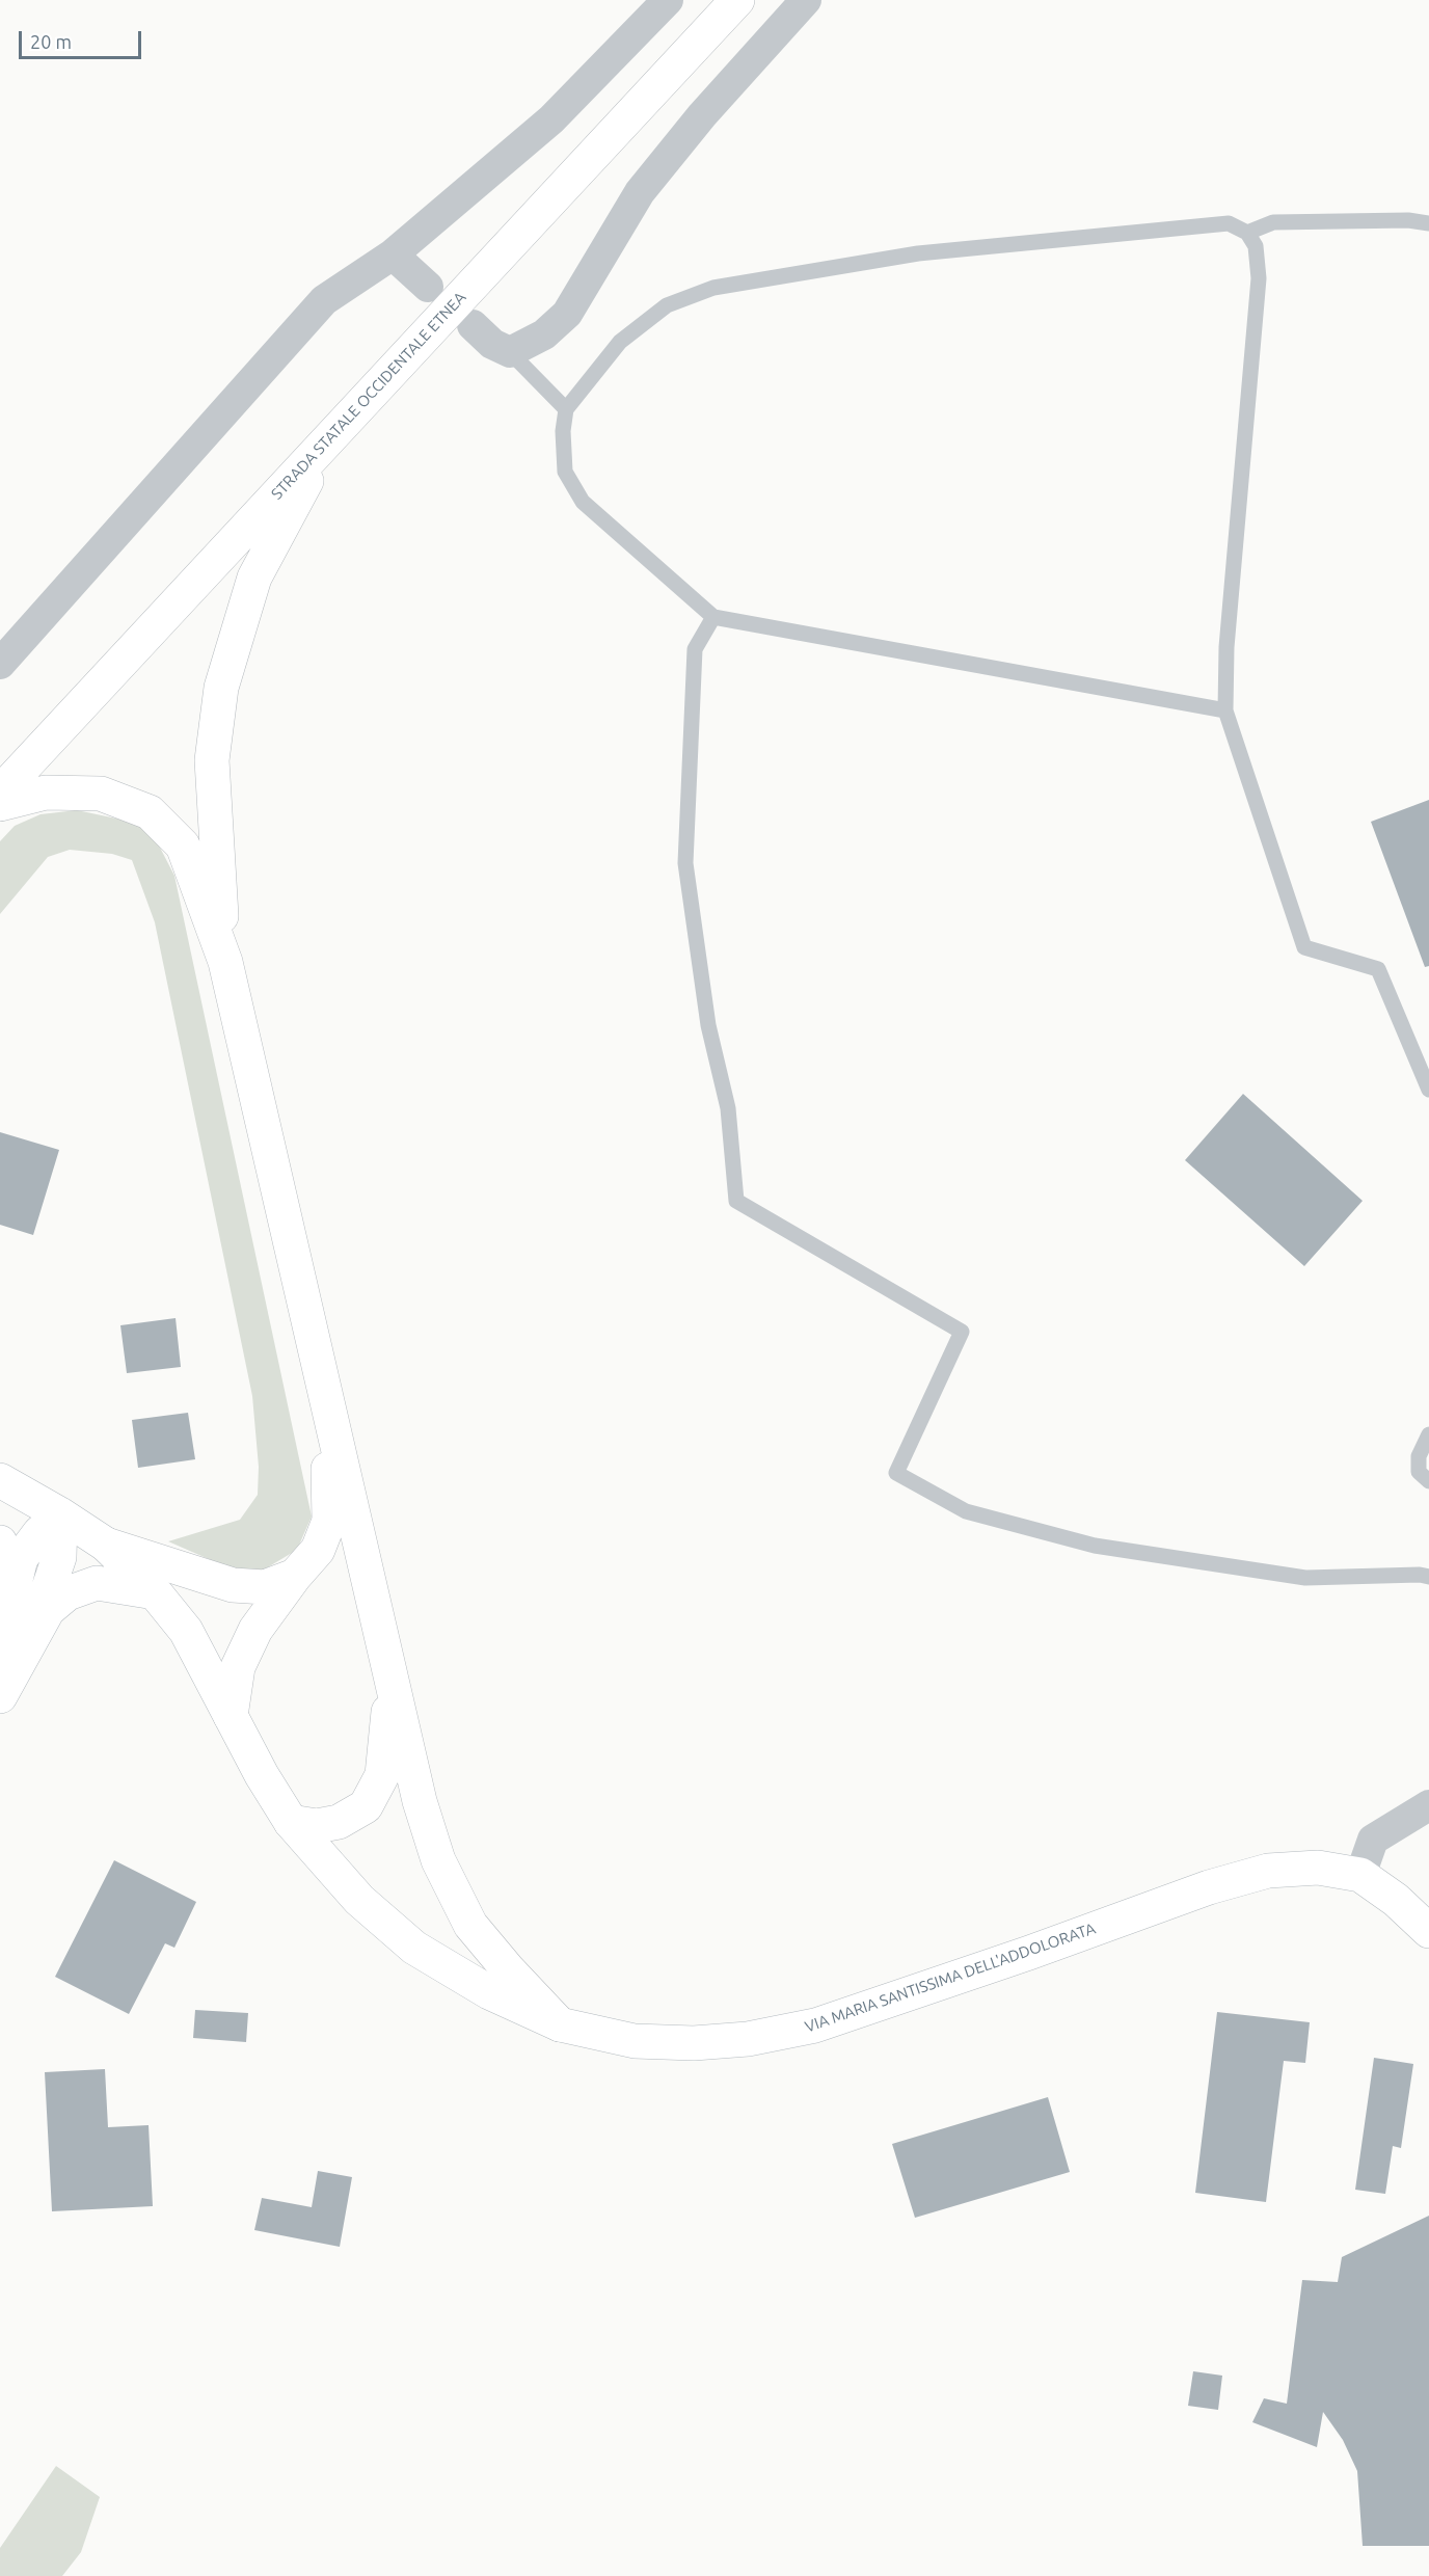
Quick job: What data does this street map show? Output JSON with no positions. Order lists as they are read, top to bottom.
{
  "streets": {
    "main road": ["STRADA STATALE OCCIDENTALE ETNEA", "VIA MARIA SANTISSIMA DELL'ADDOLORATA"]
  },
  "scale_bar": "20 m"
}
